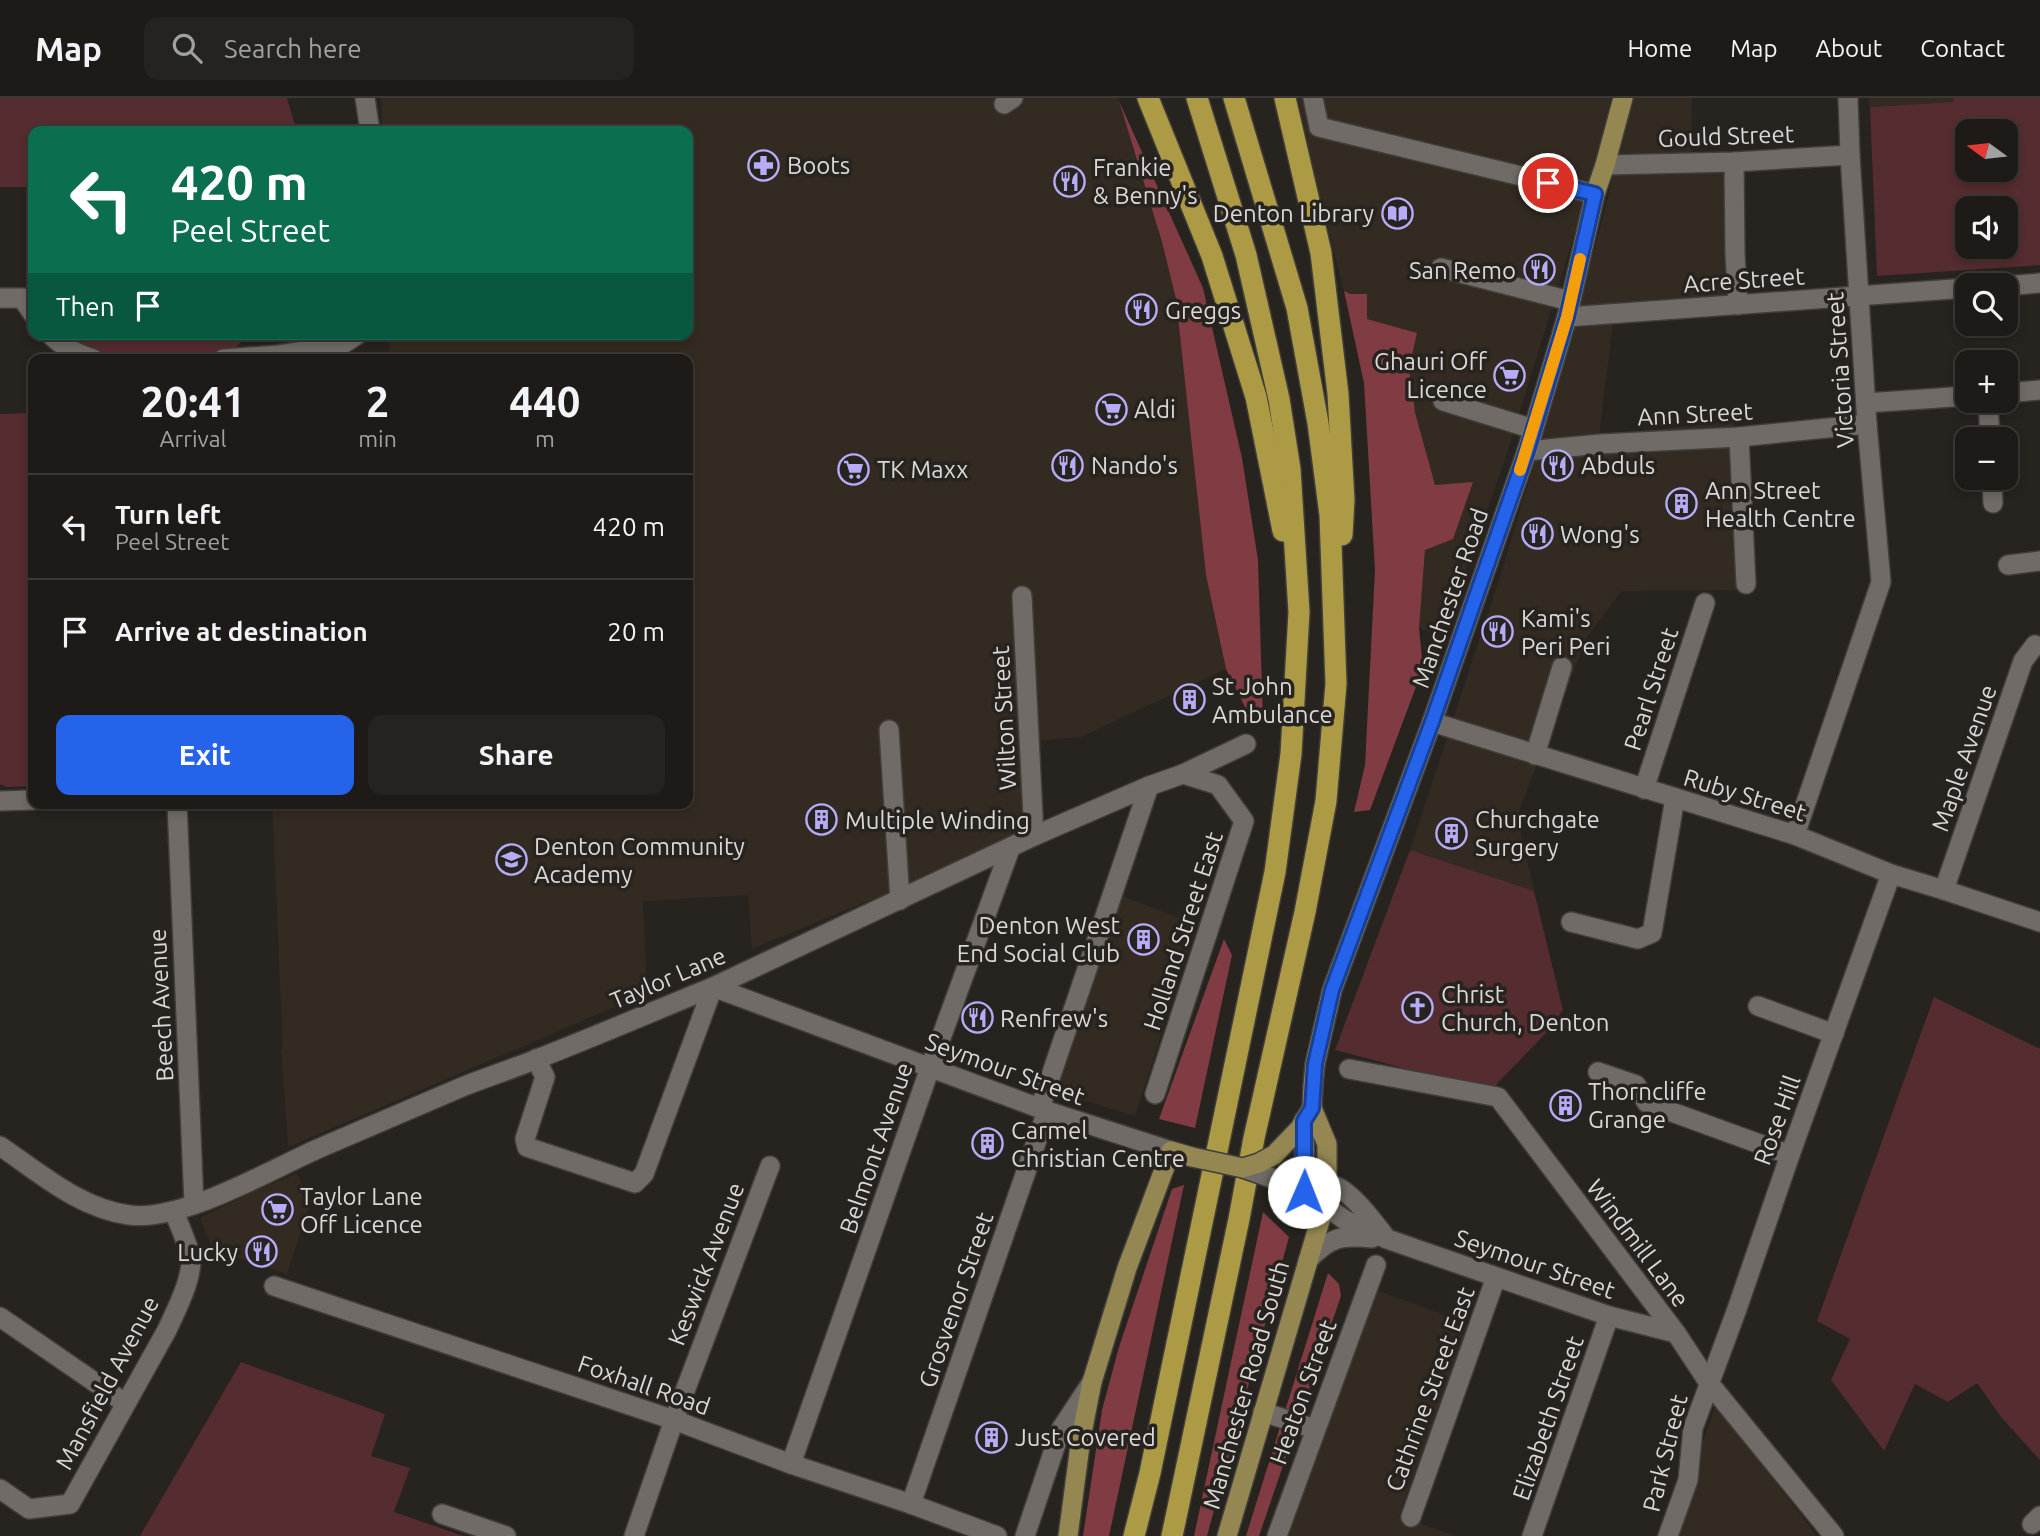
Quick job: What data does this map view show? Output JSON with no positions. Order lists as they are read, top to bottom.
{
  "streets": {
    "main road": ["Manchester Road", "Seymour Street", "Manchester Road South"],
    "street": [
      "Gould Street",
      "Acre Street",
      "Victoria Street",
      "Ann Street",
      "Pearl Street",
      "Wilton Street",
      "Maple Avenue",
      "Ruby Street",
      "Holland Street East",
      "Taylor Lane",
      "Beech Avenue",
      "Rose Hill",
      "Belmont Avenue",
      "Windmill Lane",
      "Keswick Avenue",
      "Grosvenor Street",
      "Mansfield Avenue",
      "Foxhall Road",
      "Cathrine Street East",
      "Heaton Street",
      "Elizabeth Street",
      "Park Street"
    ]
  },
  "crossings": [
    ["Gould Street", "Victoria Street"],
    ["Gould Street", "Manchester Road"],
    ["Acre Street", "Victoria Street"],
    ["Acre Street", "Manchester Road"],
    ["Victoria Street", "Ann Street"],
    ["Victoria Street", "Ruby Street"],
    ["Ann Street", "Manchester Road"],
    ["Manchester Road", "Ruby Street"],
    ["Manchester Road", "Seymour Street"],
    ["Manchester Road", "Manchester Road South"],
    ["Pearl Street", "Ruby Street"],
    ["Wilton Street", "Taylor Lane"],
    ["Maple Avenue", "Ruby Street"],
    ["Ruby Street", "Rose Hill"],
    ["Holland Street East", "Taylor Lane"],
    ["Taylor Lane", "Beech Avenue"],
    ["Taylor Lane", "Seymour Street"],
    ["Taylor Lane", "Belmont Avenue"],
    ["Taylor Lane", "Grosvenor Street"],
    ["Taylor Lane", "Mansfield Avenue"],
    ["Seymour Street", "Belmont Avenue"],
    ["Seymour Street", "Windmill Lane"],
    ["Seymour Street", "Grosvenor Street"],
    ["Seymour Street", "Manchester Road South"],
    ["Seymour Street", "Cathrine Street East"],
    ["Seymour Street", "Elizabeth Street"],
    ["Rose Hill", "Windmill Lane"],
    ["Rose Hill", "Park Street"],
    ["Belmont Avenue", "Foxhall Road"],
    ["Windmill Lane", "Park Street"],
    ["Keswick Avenue", "Foxhall Road"],
    ["Grosvenor Street", "Foxhall Road"]
  ],
  "places": {
    "pharmacy": ["Boots"],
    "restaurant": [
      "Frankie & Benny's",
      "San Remo",
      "Greggs",
      "Nando's",
      "Abduls",
      "Wong's",
      "Kami's Peri Peri",
      "Renfrew's",
      "Lucky"
    ],
    "library": ["Denton Library"],
    "supermarket": [
      "Ghauri Off Licence",
      "Aldi",
      "TK Maxx",
      "Taylor Lane Off Licence"
    ],
    "building": [
      "Ann Street Health Centre",
      "St John Ambulance",
      "Multiple Winding",
      "Churchgate Surgery",
      "Denton West End Social Club",
      "Thorncliffe Grange",
      "Carmel Christian Centre",
      "Just Covered"
    ],
    "school or university": ["Denton Community Academy"],
    "church": ["Christ Church, Denton"]
  },
  "north": "left",
  "page": {
    "header": "Map",
    "search": "Search here",
    "nav": [
      "Home",
      "Map",
      "About",
      "Contact"
    ],
    "map_buttons": ["+", "−"],
    "turn": ["420 m", "Peel Street"],
    "then": "Then",
    "eta": [
      "20:41",
      "Arrival",
      "2",
      "min",
      "440",
      "m"
    ],
    "list": [
      {
        "name": "Turn left",
        "note": "Peel Street",
        "value": "420 m"
      },
      {
        "name": "Arrive at destination",
        "value": "20 m"
      }
    ],
    "buttons": ["Exit", "Share"]
  }
}
